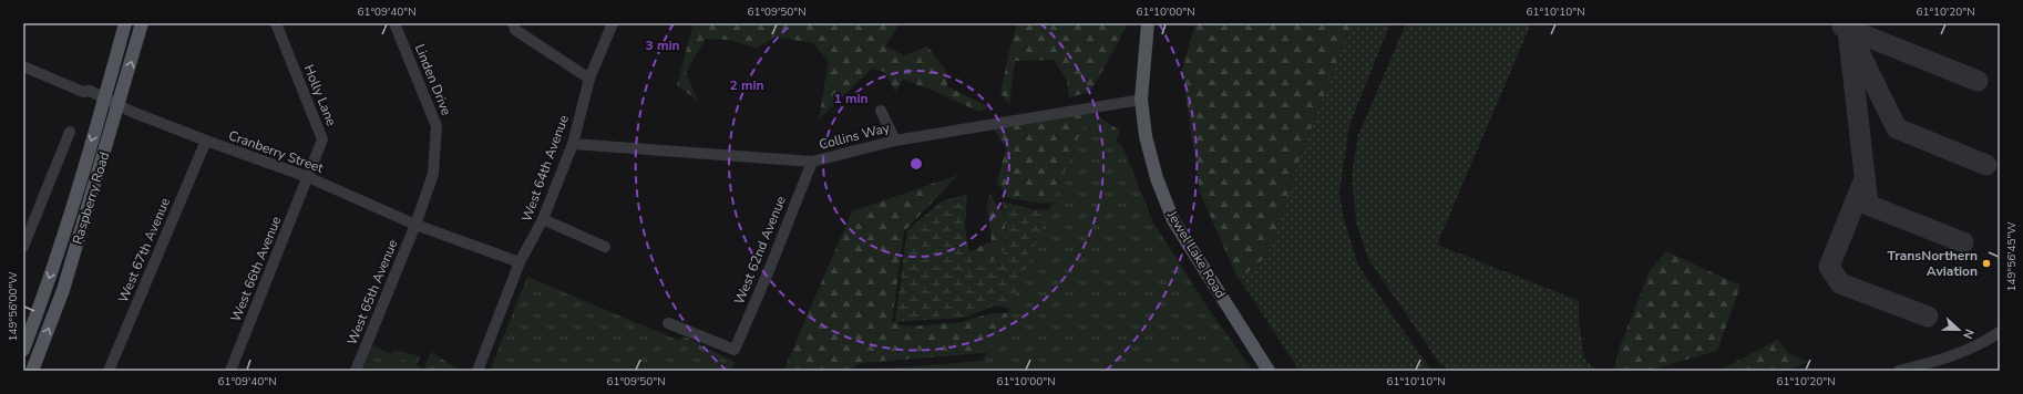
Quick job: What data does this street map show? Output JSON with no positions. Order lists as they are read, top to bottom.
{
  "streets": {
    "main road": ["Raspberry Road", "Jewel Lake Road"],
    "street": [
      "Linden Drive",
      "Holly Lane",
      "Collins Way",
      "Cranberry Street",
      "West 64th Avenue",
      "West 67th Avenue",
      "West 62nd Avenue",
      "West 66th Avenue",
      "West 65th Avenue"
    ]
  },
  "crossings": [
    ["Linden Drive", "Cranberry Street"],
    ["Linden Drive", "West 65th Avenue"],
    ["Holly Lane", "Cranberry Street"],
    ["Holly Lane", "West 66th Avenue"],
    ["Collins Way", "West 64th Avenue"],
    ["Collins Way", "West 62nd Avenue"],
    ["Collins Way", "Jewel Lake Road"],
    ["Cranberry Street", "West 64th Avenue"],
    ["Cranberry Street", "Raspberry Road"],
    ["Cranberry Street", "West 67th Avenue"],
    ["Cranberry Street", "West 66th Avenue"],
    ["Cranberry Street", "West 65th Avenue"]
  ],
  "places": ["TransNorthern Aviation"],
  "north": "right",
  "coordinates": [
    "61°09'40\"N",
    "61°09'50\"N",
    "61°10'00\"N",
    "61°10'10\"N",
    "61°10'20\"N",
    "149°56'45\"W",
    "149°56'00\"W"
  ],
  "rings": ["3 min", "2 min", "1 min"]
}
